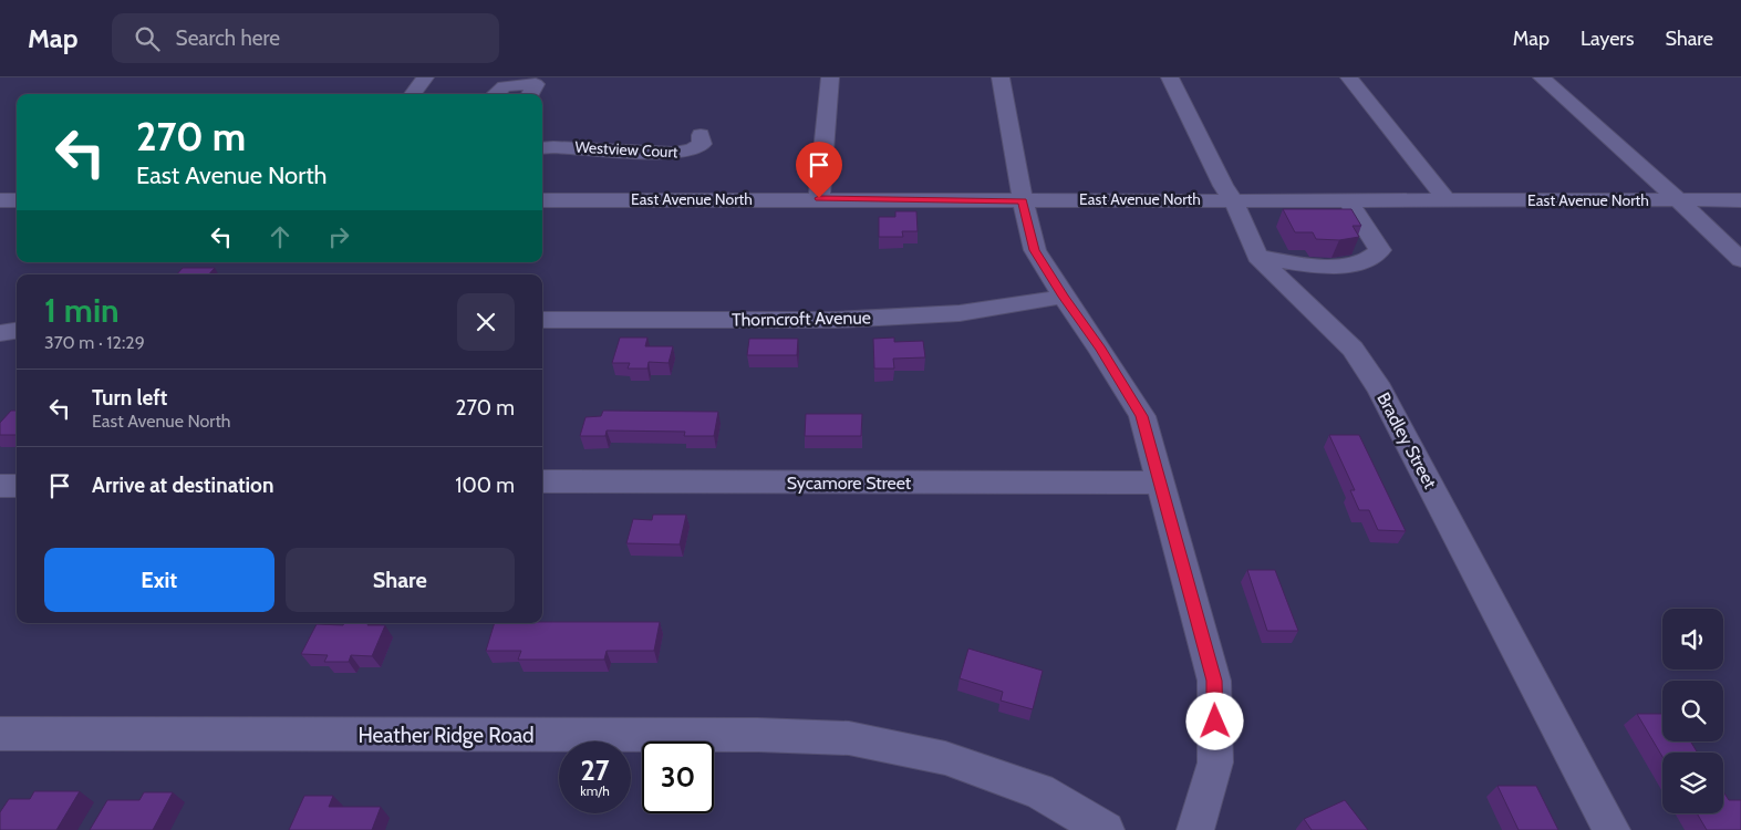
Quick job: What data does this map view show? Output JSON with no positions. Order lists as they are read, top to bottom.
{
  "streets": {
    "street": [
      "Westview Court",
      "East Avenue North",
      "Thorncroft Avenue",
      "Bradley Street",
      "Sycamore Street",
      "Heather Ridge Road"
    ]
  },
  "crossings": [
    ["East Avenue North", "Bradley Street"]
  ],
  "page": {
    "header": "Map",
    "search": "Search here",
    "nav": ["Map", "Layers", "Share"],
    "turn": ["270 m", "East Avenue North"],
    "heading": ["1 min", "370 m · 12:29"],
    "list": [
      {
        "name": "Turn left",
        "note": "East Avenue North",
        "value": "270 m"
      },
      {
        "name": "Arrive at destination",
        "value": "100 m"
      }
    ],
    "buttons": ["Exit", "Share"],
    "speed": "27 km/h",
    "limit": "30"
  }
}
